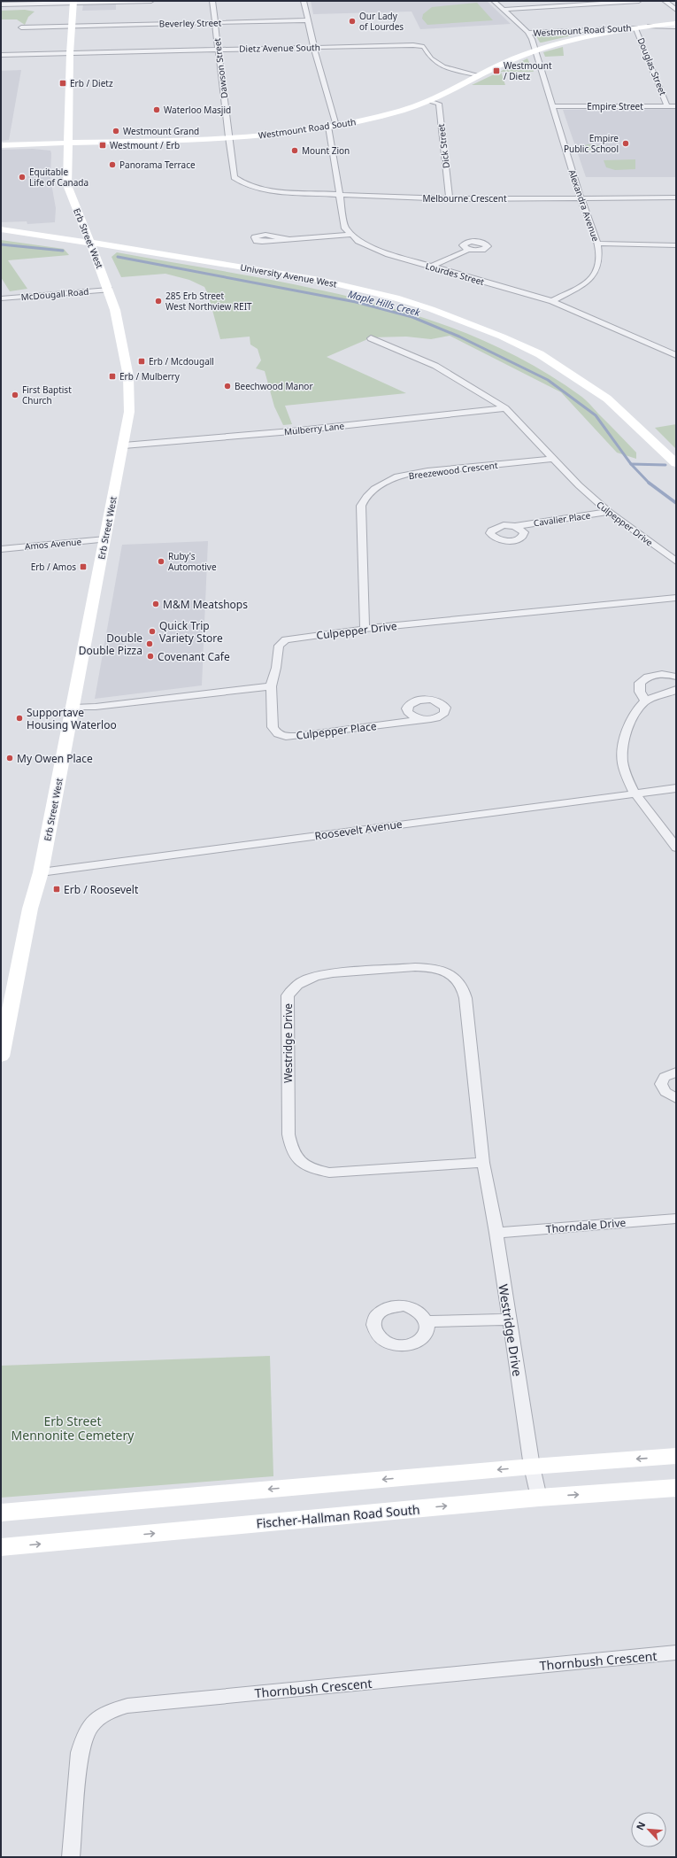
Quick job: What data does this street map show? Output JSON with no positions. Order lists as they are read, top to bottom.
{
  "streets": {
    "main road": [
      "Westmount Road South",
      "Erb Street West",
      "University Avenue West",
      "Fischer-Hallman Road South"
    ],
    "street": [
      "Beverley Street",
      "Dietz Avenue South",
      "Douglas Street",
      "Dawson Street",
      "Empire Street",
      "Dick Street",
      "Melbourne Crescent",
      "Alexandra Avenue",
      "Lourdes Street",
      "McDougall Road",
      "Mulberry Lane",
      "Breezewood Crescent",
      "Cavalier Place",
      "Culpepper Drive",
      "Amos Avenue",
      "Culpepper Place",
      "Roosevelt Avenue",
      "Westridge Drive",
      "Thorndale Drive",
      "Thornbush Crescent"
    ]
  },
  "crossings": [
    ["Beverley Street", "Dawson Street"],
    ["Beverley Street", "Erb Street West"],
    ["Westmount Road South", "Dietz Avenue South"],
    ["Westmount Road South", "Douglas Street"],
    ["Westmount Road South", "Dawson Street"],
    ["Westmount Road South", "Dick Street"],
    ["Westmount Road South", "Alexandra Avenue"],
    ["Westmount Road South", "Erb Street West"],
    ["Dietz Avenue South", "Dawson Street"],
    ["Dietz Avenue South", "Erb Street West"],
    ["Douglas Street", "Empire Street"],
    ["Dawson Street", "Melbourne Crescent"],
    ["Empire Street", "Alexandra Avenue"],
    ["Dick Street", "Melbourne Crescent"],
    ["Melbourne Crescent", "Alexandra Avenue"],
    ["Alexandra Avenue", "Lourdes Street"],
    ["Erb Street West", "University Avenue West"],
    ["Erb Street West", "McDougall Road"],
    ["Erb Street West", "Mulberry Lane"],
    ["Erb Street West", "Amos Avenue"],
    ["Erb Street West", "Roosevelt Avenue"],
    ["Mulberry Lane", "Culpepper Drive"],
    ["Breezewood Crescent", "Culpepper Drive"],
    ["Cavalier Place", "Culpepper Drive"],
    ["Culpepper Drive", "Culpepper Place"],
    ["Westridge Drive", "Thorndale Drive"],
    ["Westridge Drive", "Fischer-Hallman Road South"]
  ],
  "water": ["Maple Hills Creek"],
  "parks": ["Erb Street Mennonite Cemetery"],
  "places": {
    "other": [
      "Our Lady of Lourdes",
      "Waterloo Masjid",
      "Westmount Grand",
      "Empire Public School",
      "Mount Zion",
      "Panorama Terrace",
      "Equitable Life of Canada",
      "285 Erb Street West Northview REIT",
      "Beechwood Manor",
      "First Baptist Church",
      "Ruby's Automotive",
      "M&M Meatshops",
      "Quick Trip Variety Store",
      "Double Double Pizza",
      "Covenant Cafe",
      "Supportave Housing Waterloo",
      "My Owen Place"
    ],
    "transit": [
      "Westmount / Dietz",
      "Erb / Dietz",
      "Westmount / Erb",
      "Erb / Mcdougall",
      "Erb / Mulberry",
      "Erb / Amos",
      "Erb / Roosevelt"
    ]
  },
  "north": "top left"
}
